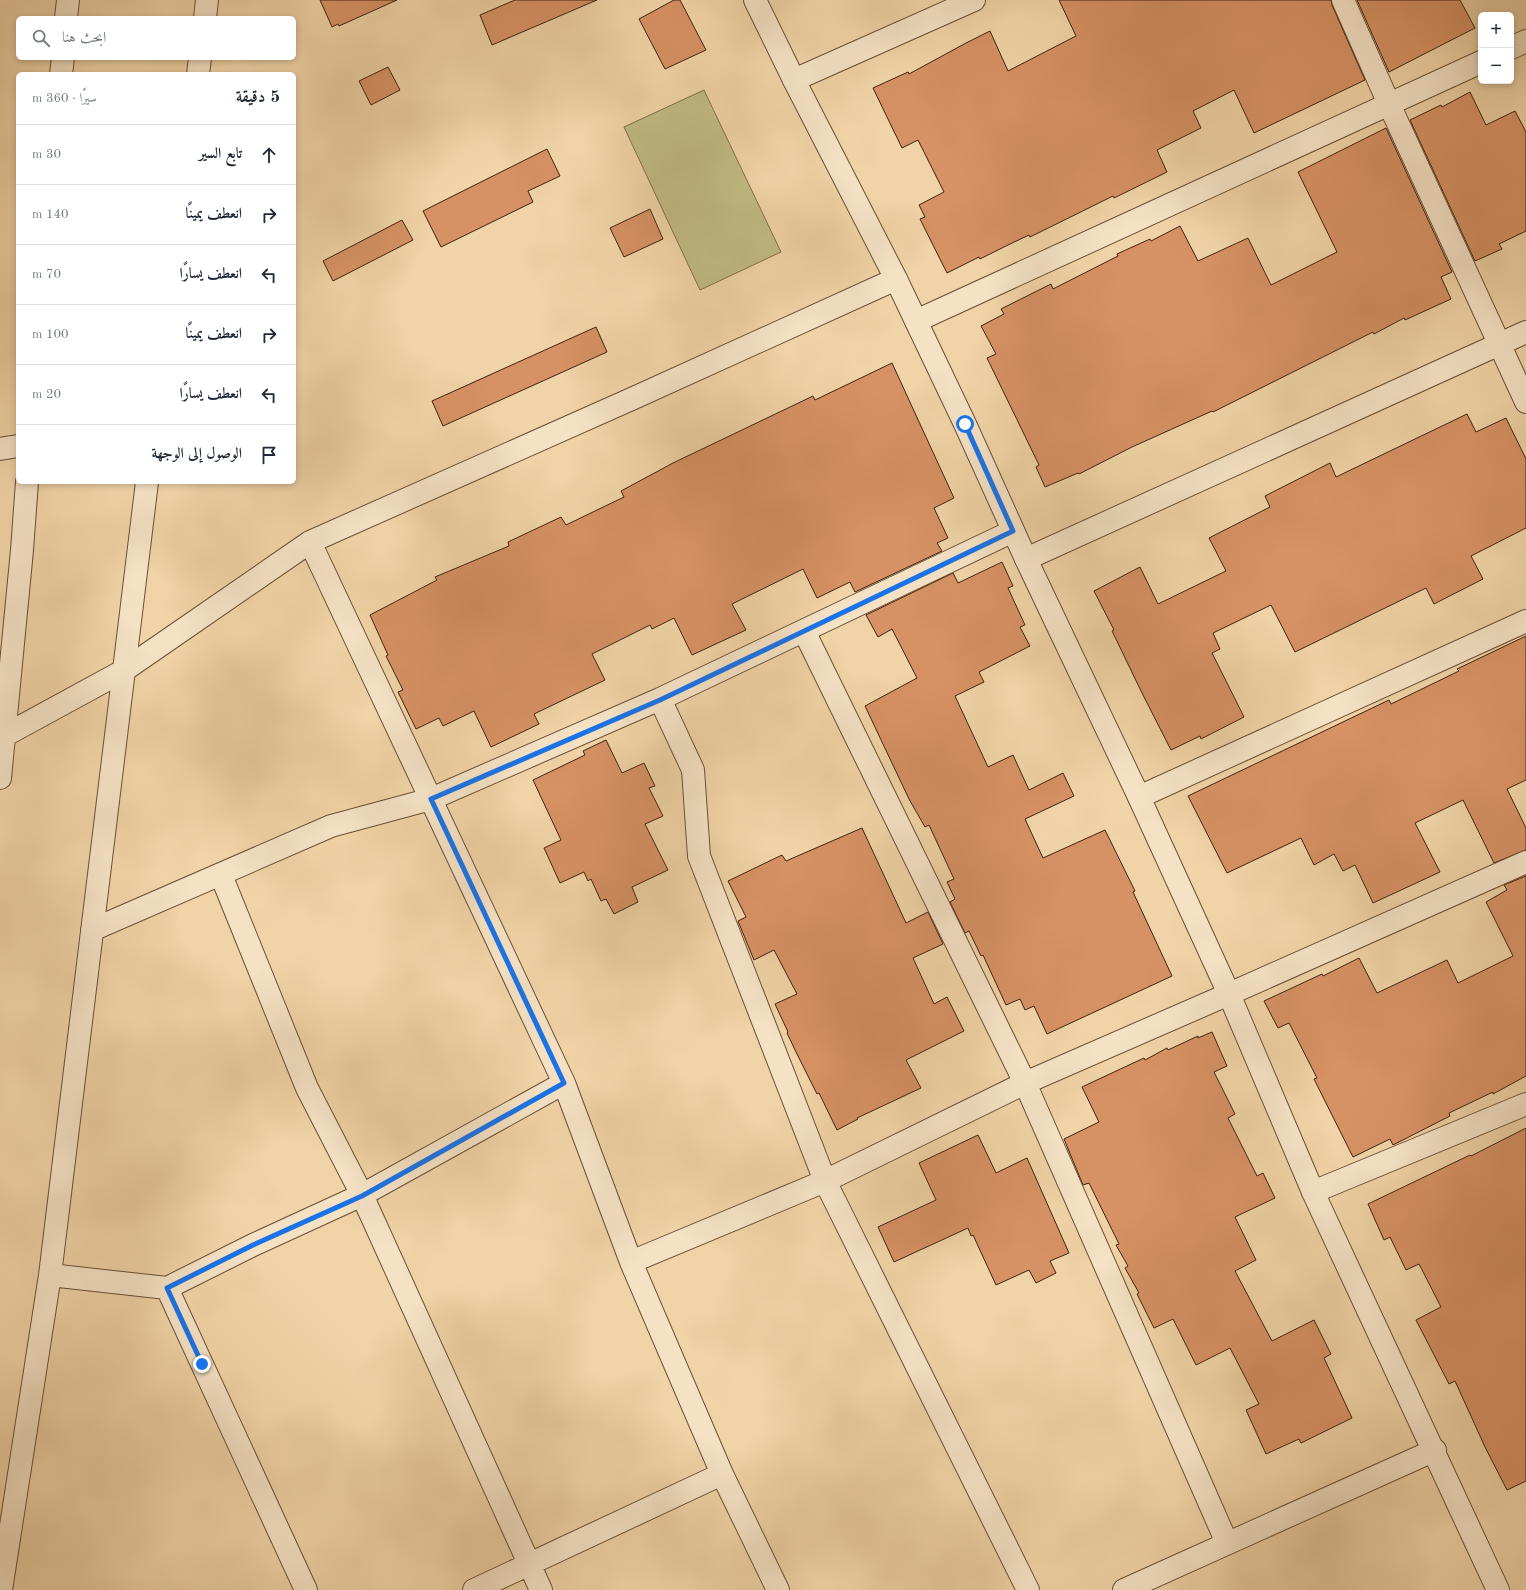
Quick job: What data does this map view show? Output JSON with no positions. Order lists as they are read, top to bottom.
{
  "page": {
    "map_buttons": ["+", "−"],
    "search": "ابحث هنا",
    "heading": ["5 دقيقة", "سيرًا · 360 m"],
    "list": [
      ["تابع السير", "30 m"],
      ["انعطف يمينًا", "140 m"],
      ["انعطف يسارًا", "70 m"],
      ["انعطف يمينًا", "100 m"],
      ["انعطف يسارًا", "20 m"],
      "الوصول إلى الوجهة"
    ]
  }
}
